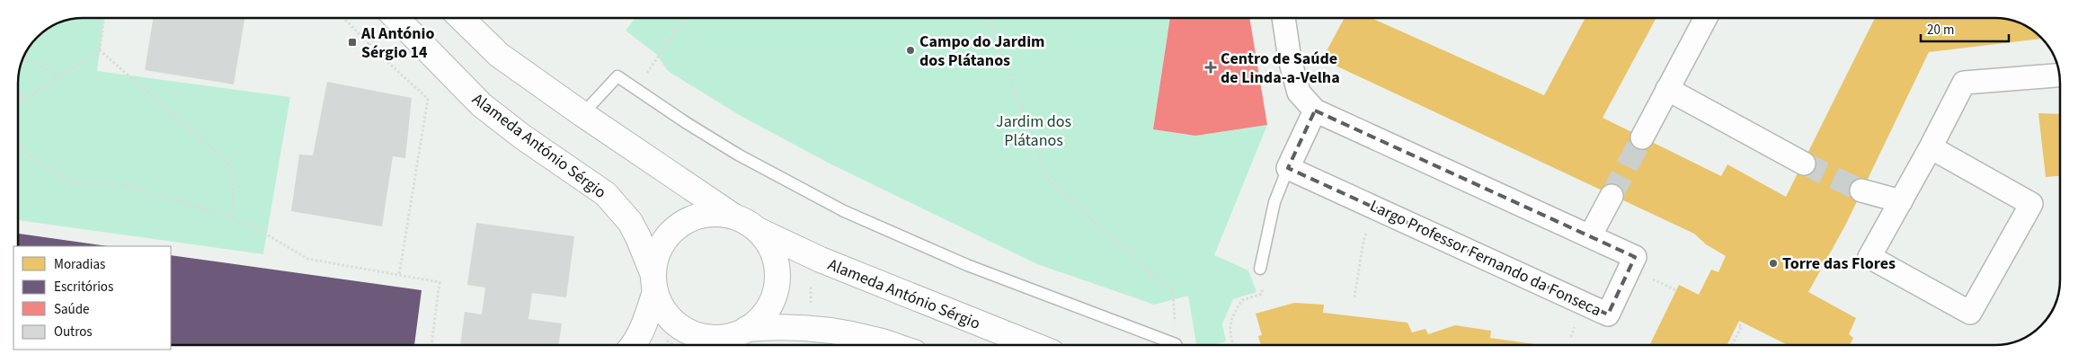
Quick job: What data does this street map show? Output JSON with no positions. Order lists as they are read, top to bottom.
{
  "streets": {
    "street": ["Alameda António Sérgio", "Largo Professor Fernando da Fonseca"]
  },
  "parks": ["Jardim dos Plátanos"],
  "places": {
    "transit": ["Al António Sérgio 14"],
    "other": ["Campo do Jardim dos Plátanos", "Torre das Flores"],
    "health": ["Centro de Saúde de Linda-a-Velha"]
  },
  "legend": [
    "Moradias",
    "Escritórios",
    "Saúde",
    "Outros"
  ],
  "scale_bar": "20 m"
}
